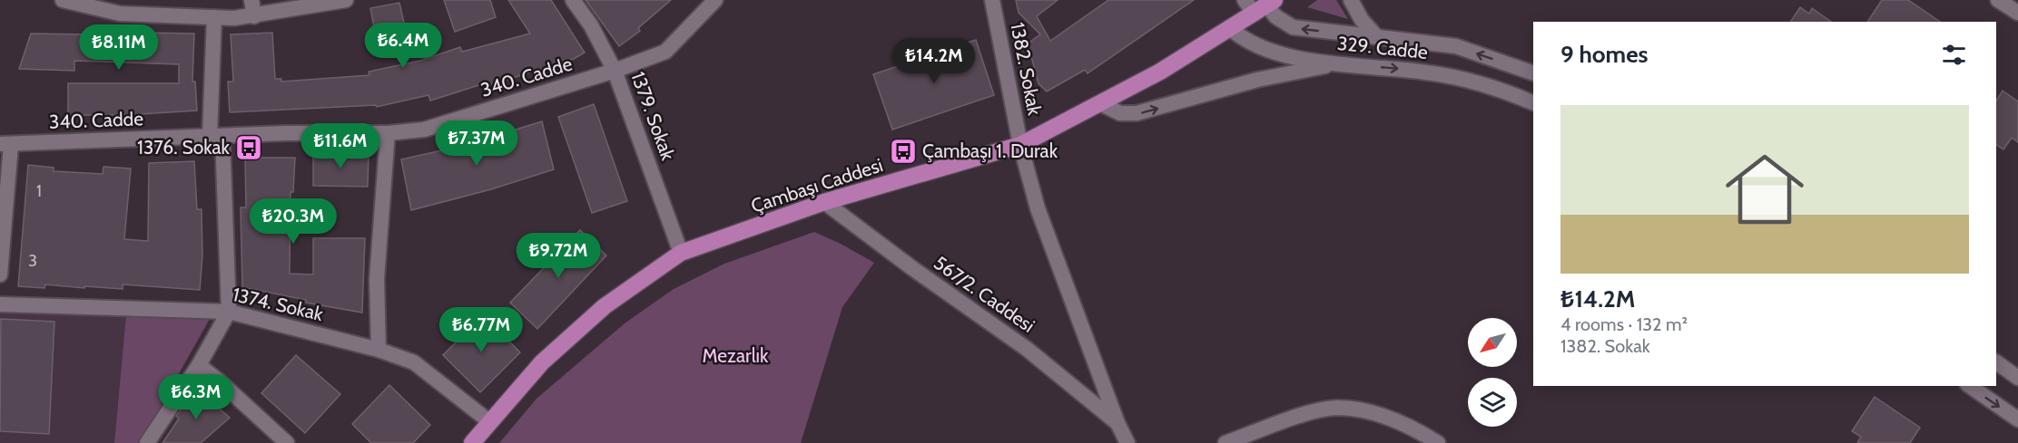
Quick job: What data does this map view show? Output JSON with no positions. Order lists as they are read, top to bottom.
{
  "streets": {
    "main road": ["Çambaşı Caddesi"],
    "street": [
      "329. Cadde",
      "1382. Sokak",
      "340. Cadde",
      "1379. Sokak",
      "567/2. Caddesi",
      "1374. Sokak"
    ]
  },
  "crossings": [
    ["329. Cadde", "Çambaşı Caddesi"],
    ["1382. Sokak", "Çambaşı Caddesi"],
    ["1382. Sokak", "567/2. Caddesi"],
    ["340. Cadde", "1379. Sokak"],
    ["1379. Sokak", "Çambaşı Caddesi"],
    ["Çambaşı Caddesi", "567/2. Caddesi"],
    ["Çambaşı Caddesi", "1374. Sokak"]
  ],
  "parks": ["Mezarlık"],
  "places": {
    "bus stop": ["1376. Sokak", "Çambaşı 1. Durak"]
  },
  "house_numbers": ["1", "3"],
  "north": "bottom left",
  "page": {
    "heading": "9 homes",
    "price": [
      "₺6.4M",
      "₺8.11M",
      "₺14.2M",
      "₺7.37M",
      "₺11.6M",
      "₺20.3M",
      "₺9.72M",
      "₺6.77M",
      "₺6.3M"
    ],
    "list": [
      {
        "name": "₺14.2M",
        "note": "4 rooms · 132 m² · 1382. Sokak"
      }
    ]
  }
}
